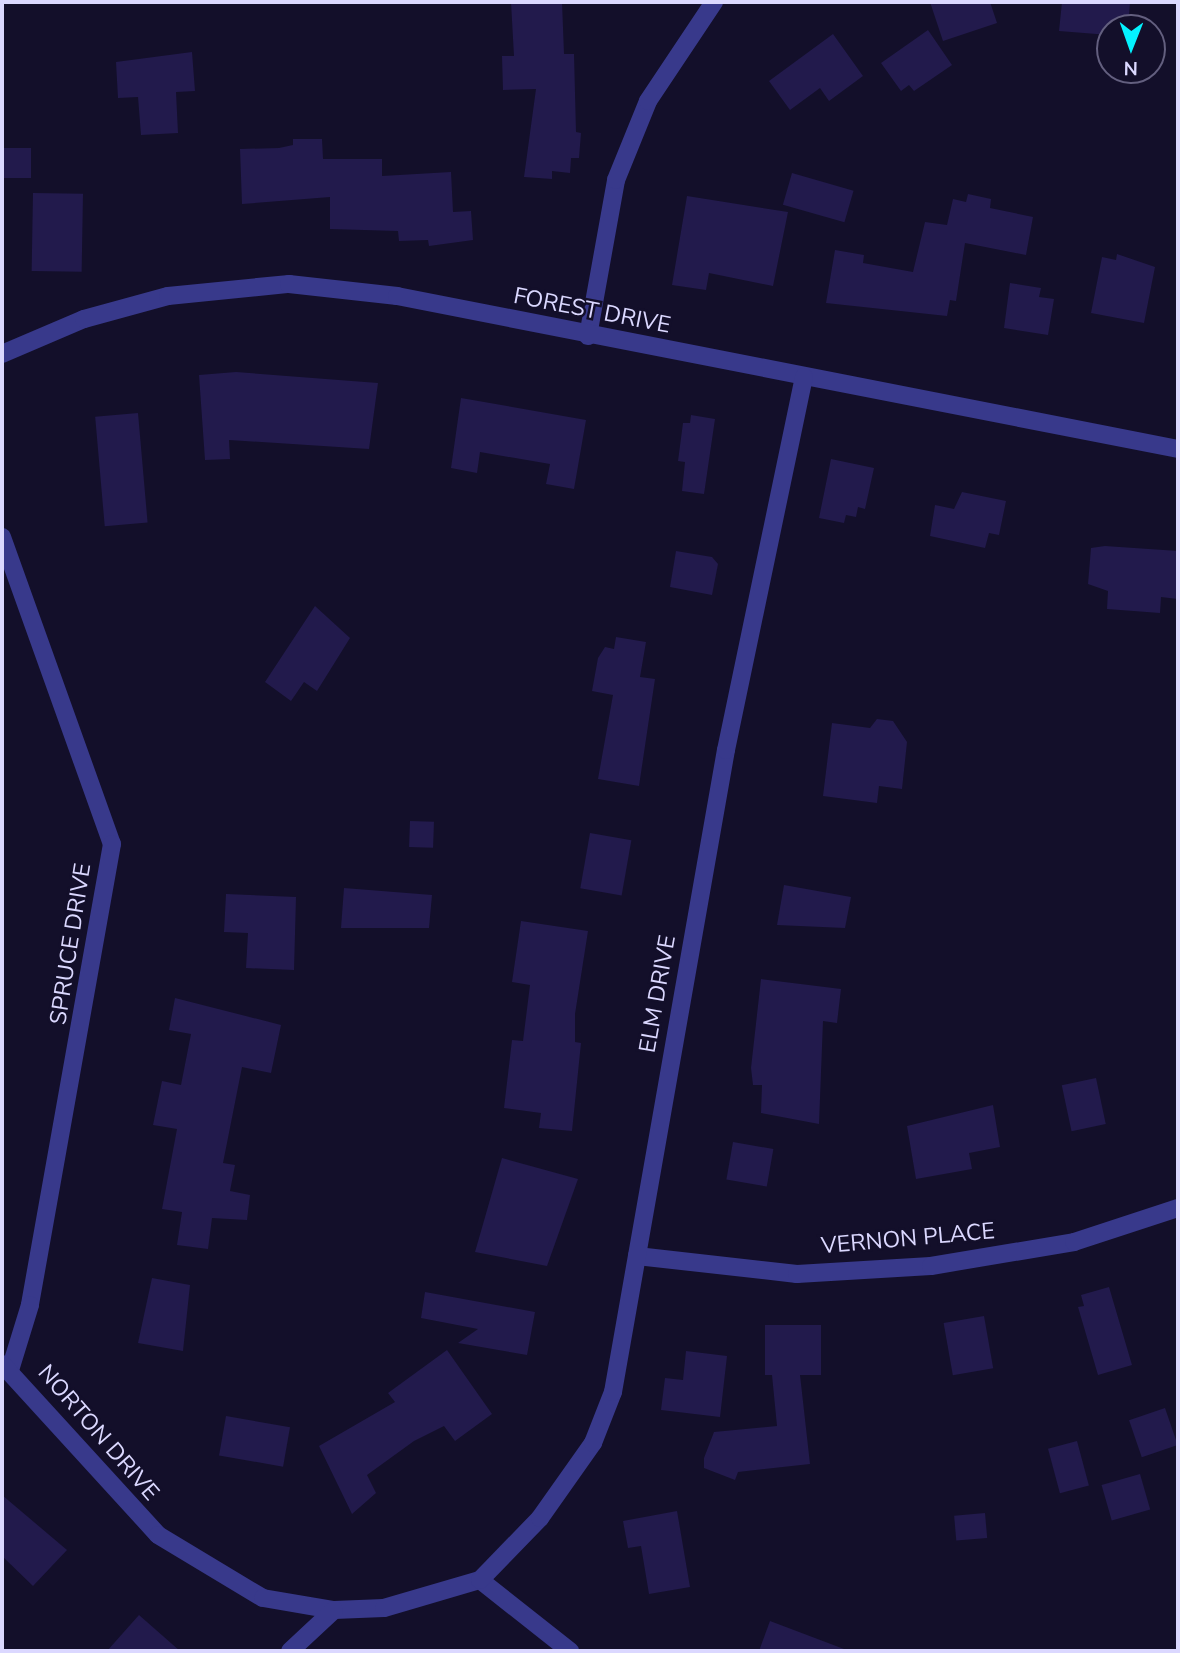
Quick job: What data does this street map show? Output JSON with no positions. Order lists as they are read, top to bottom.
{
  "streets": {
    "street": [
      "FOREST DRIVE",
      "SPRUCE DRIVE",
      "ELM DRIVE",
      "VERNON PLACE",
      "NORTON DRIVE"
    ]
  },
  "crossings": [
    ["FOREST DRIVE", "ELM DRIVE"],
    ["SPRUCE DRIVE", "NORTON DRIVE"],
    ["ELM DRIVE", "VERNON PLACE"],
    ["ELM DRIVE", "NORTON DRIVE"]
  ],
  "north": "bottom"
}
